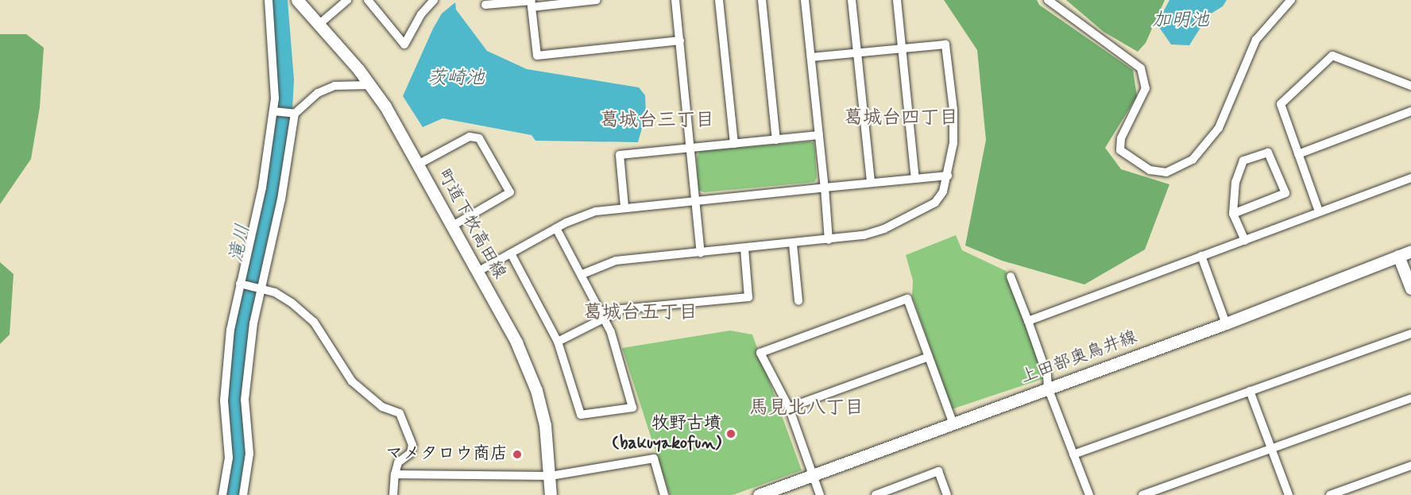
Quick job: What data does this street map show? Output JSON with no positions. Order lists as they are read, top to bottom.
{
  "streets": {
    "street": ["町道下牧高田線", "上田部奥鳥井線"]
  },
  "districts": [
    "葛城台四丁目",
    "葛城台三丁目",
    "葛城台五丁目",
    "馬見北八丁目"
  ],
  "water": ["加明池", "茨崎池", "滝川"],
  "places": ["牧野古墳 (bakuyakofun)", "マメタロウ商店"]
}
